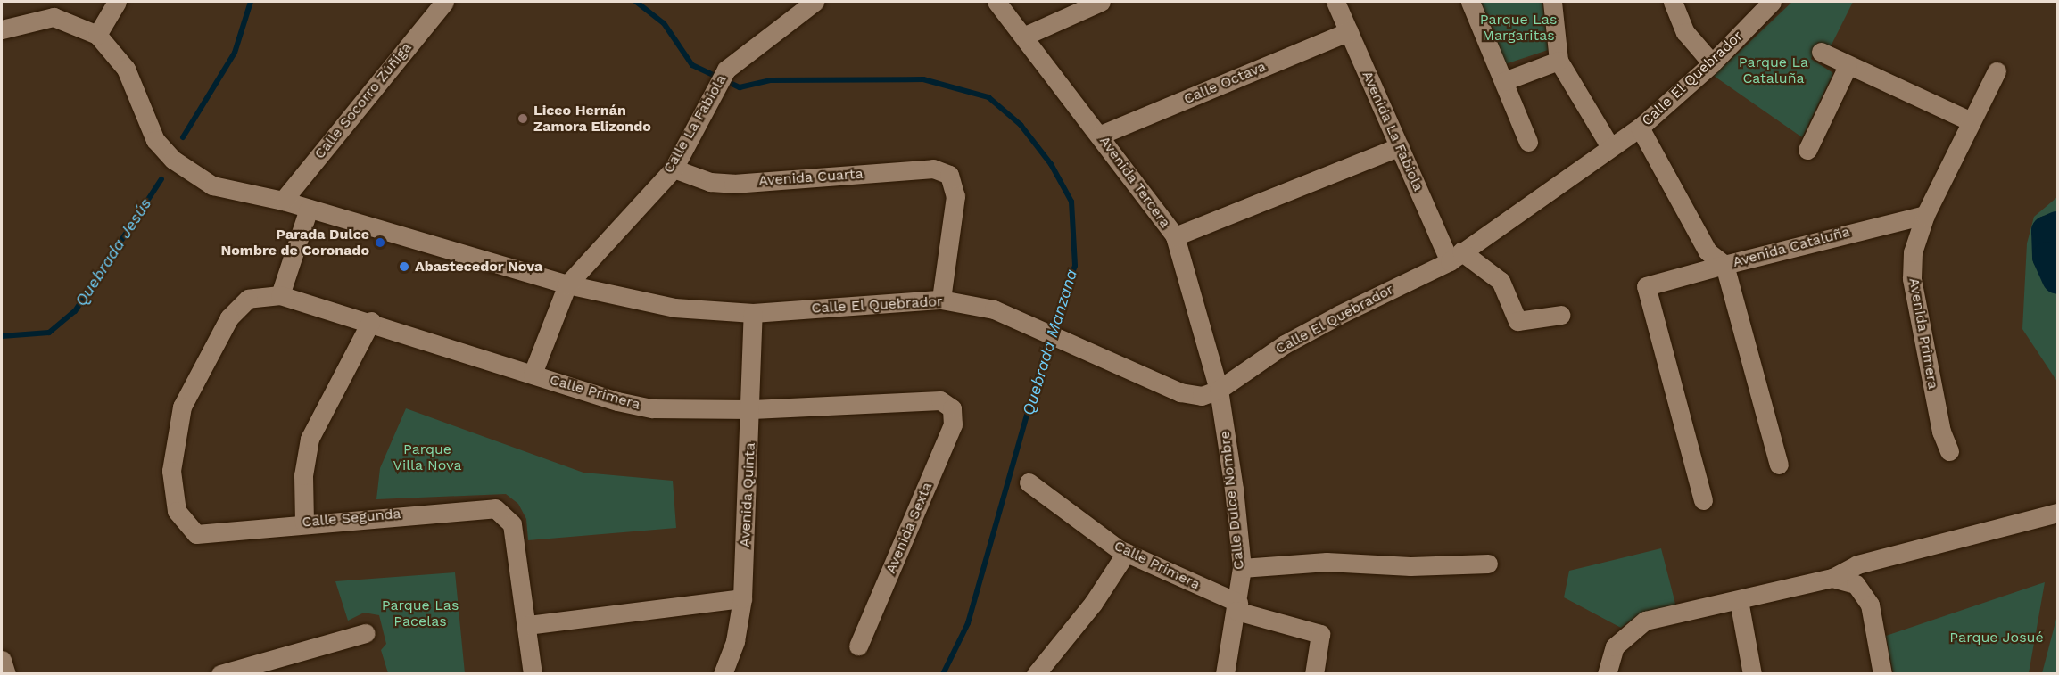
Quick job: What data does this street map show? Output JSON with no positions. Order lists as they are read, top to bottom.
{
  "streets": {
    "street": [
      "Calle El Quebrador",
      "Calle Octava",
      "Calle Socorro Zúñiga",
      "Calle La Fabiola",
      "Avenida La Fabiola",
      "Avenida Cuarta",
      "Avenida Tercera",
      "Avenida Cataluña",
      "Avenida Primera",
      "Calle Primera",
      "Avenida Quinta",
      "Calle Dulce Nombre",
      "Calle Segunda",
      "Avenida Sexta"
    ]
  },
  "crossings": [
    ["Calle El Quebrador", "Calle Socorro Zúñiga"],
    ["Calle El Quebrador", "Calle La Fabiola"],
    ["Calle El Quebrador", "Avenida La Fabiola"],
    ["Calle El Quebrador", "Avenida Cuarta"],
    ["Calle El Quebrador", "Avenida Tercera"],
    ["Calle El Quebrador", "Avenida Cataluña"],
    ["Calle El Quebrador", "Avenida Quinta"],
    ["Calle El Quebrador", "Calle Dulce Nombre"],
    ["Calle Octava", "Avenida La Fabiola"],
    ["Calle Octava", "Avenida Tercera"],
    ["Calle La Fabiola", "Avenida Cuarta"],
    ["Avenida Tercera", "Calle Dulce Nombre"],
    ["Avenida Cataluña", "Avenida Primera"],
    ["Calle Primera", "Avenida Quinta"],
    ["Calle Primera", "Calle Dulce Nombre"],
    ["Calle Primera", "Calle Segunda"],
    ["Calle Primera", "Avenida Sexta"]
  ],
  "water": ["Quebrada Jesús", "Quebrada Manzana"],
  "parks": [
    "Parque Las Margaritas",
    "Parque La Cataluña",
    "Parque Villa Nova",
    "Parque Las Pacelas",
    "Parque Josué"
  ],
  "places": ["Liceo Hernán Zamora Elizondo", "Parada Dulce Nombre de Coronado", "Abastecedor Nova"]
}
